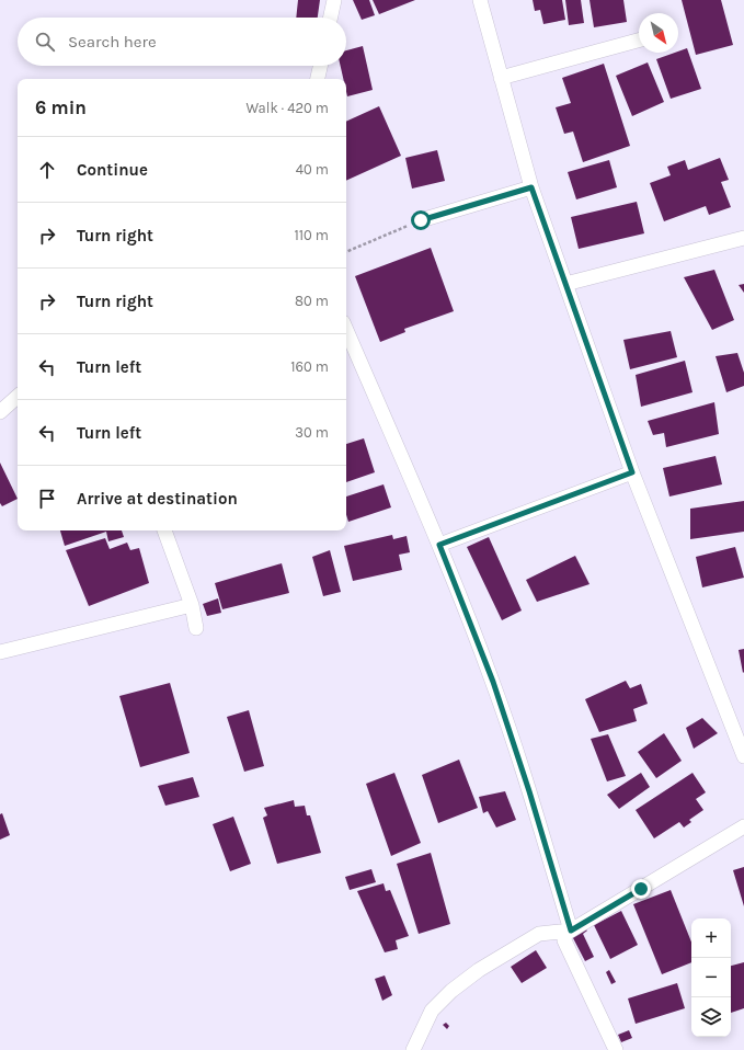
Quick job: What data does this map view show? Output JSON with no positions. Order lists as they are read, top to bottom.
{
  "north": "bottom right",
  "page": {
    "search": "Search here",
    "heading": ["6 min", "Walk · 420 m"],
    "list": [
      ["Continue", "40 m"],
      ["Turn right", "110 m"],
      ["Turn right", "80 m"],
      ["Turn left", "160 m"],
      ["Turn left", "30 m"],
      "Arrive at destination"
    ],
    "map_buttons": ["+", "−"]
  }
}
